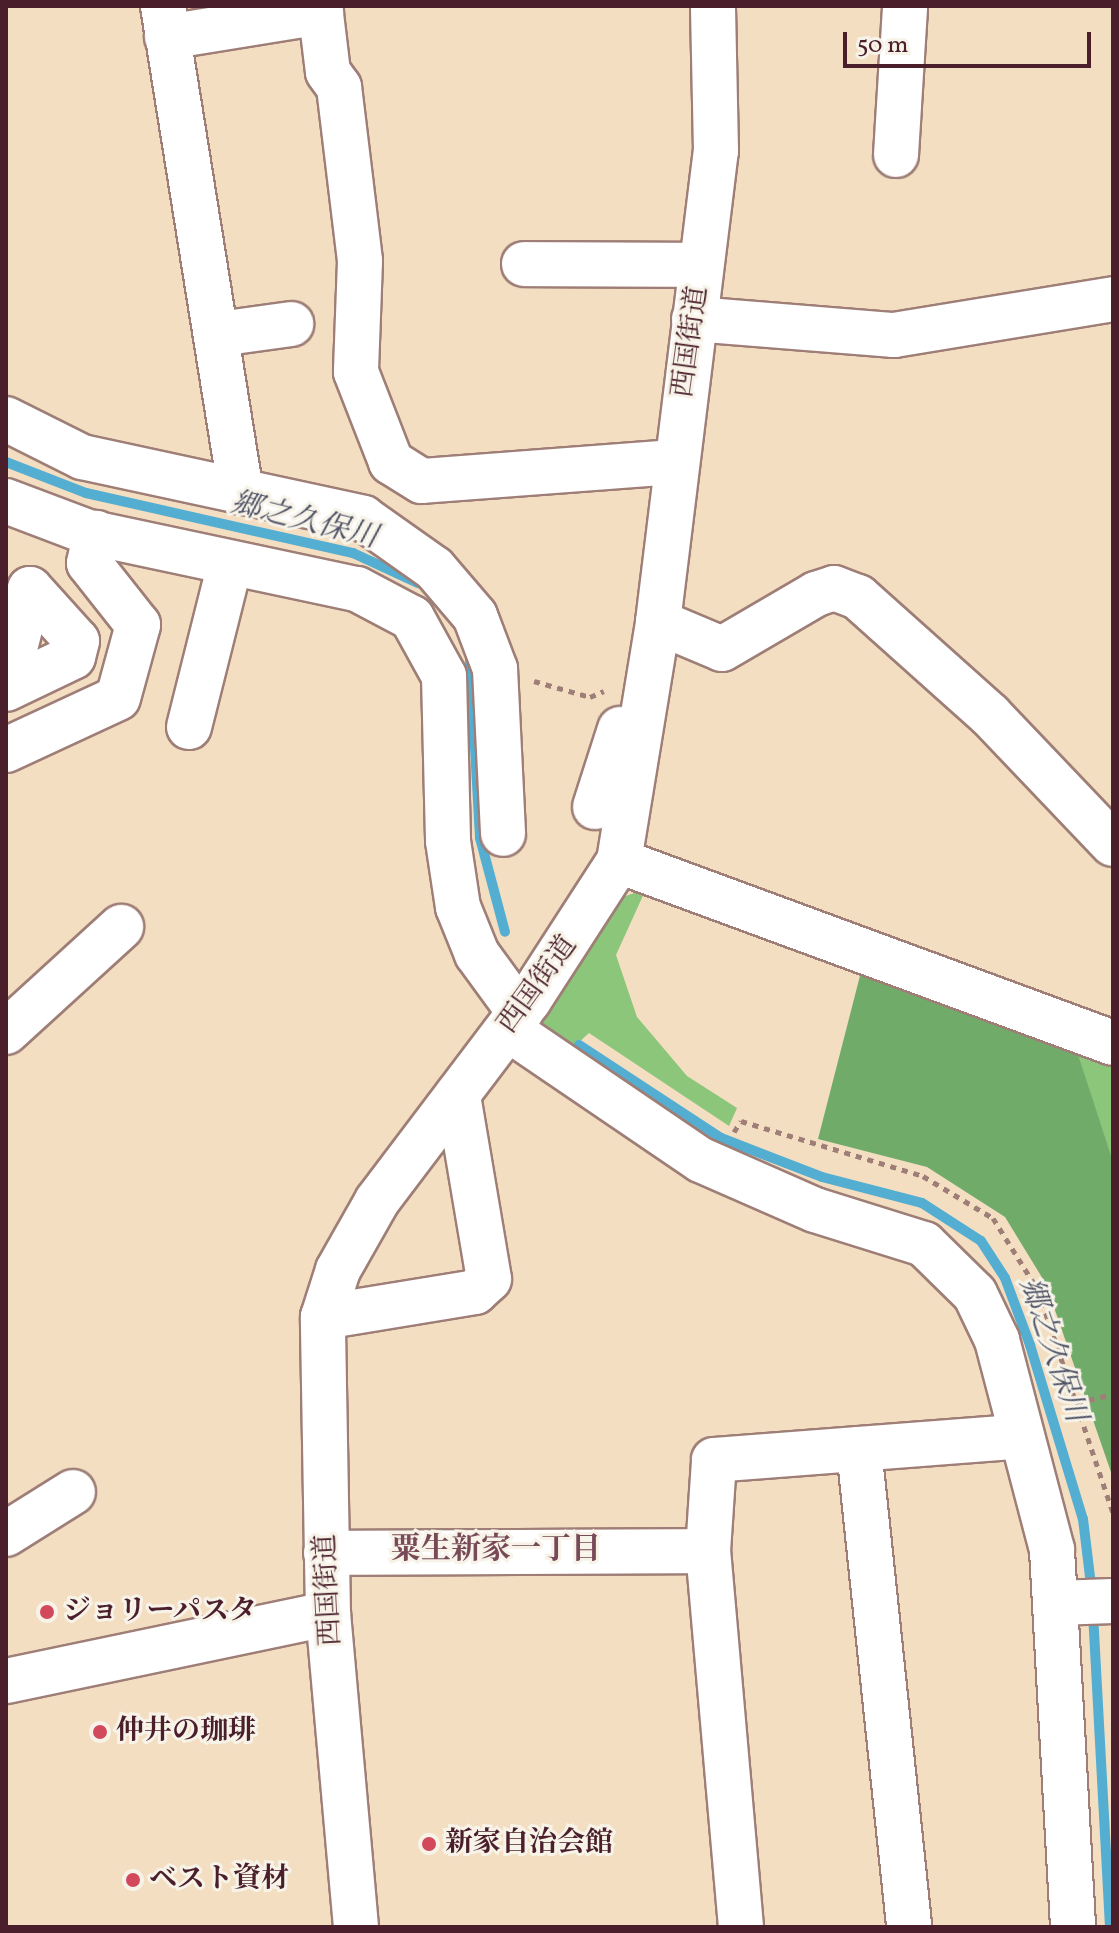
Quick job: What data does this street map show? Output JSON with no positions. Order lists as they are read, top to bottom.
{
  "streets": {
    "street": ["西国街道"]
  },
  "districts": ["粟生新家一丁目"],
  "water": ["郷之久保川"],
  "places": [
    "ジョリーパスタ",
    "仲井の珈琲",
    "新家自治会館",
    "ベスト資材"
  ],
  "scale_bar": "50 m"
}
